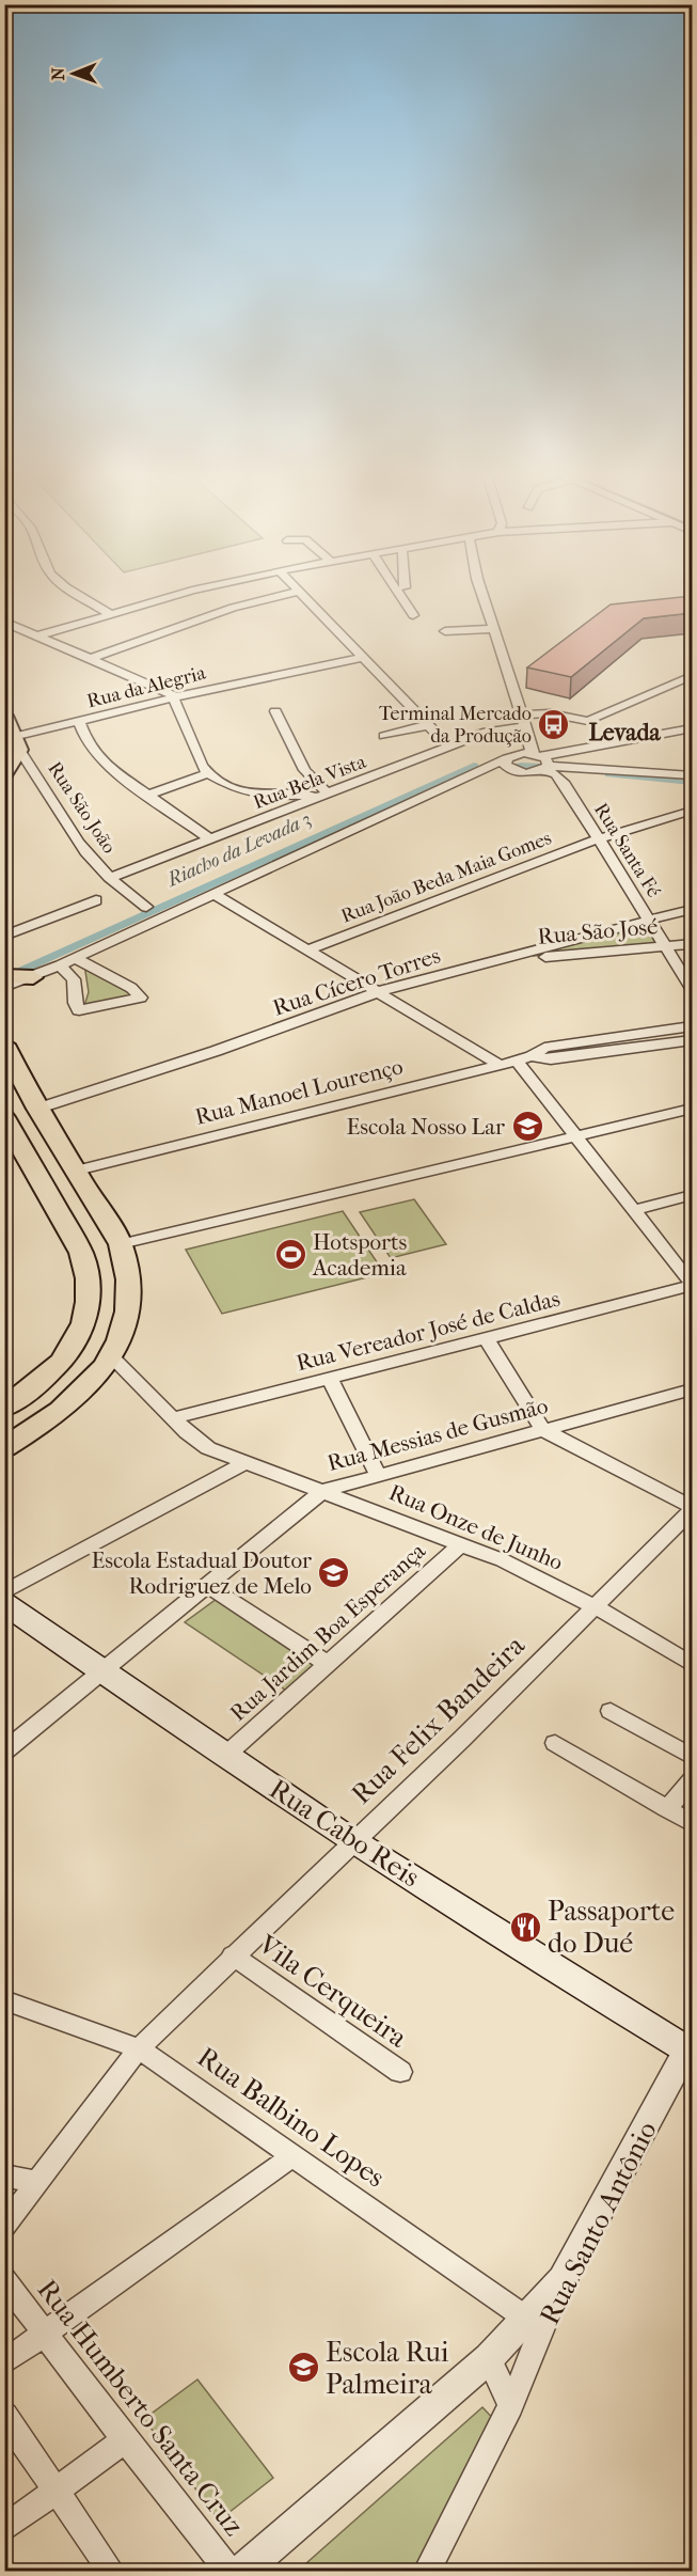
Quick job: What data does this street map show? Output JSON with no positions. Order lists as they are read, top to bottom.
{
  "streets": {
    "main road": ["Rua Cabo Reis"],
    "street": [
      "Rua da Alegria",
      "Rua Bela Vista",
      "Rua São João",
      "Rua Santa Fé",
      "Rua João Beda Maia Gomes",
      "Rua São José",
      "Rua Cícero Torres",
      "Rua Manoel Lourenço",
      "Rua Vereador José de Caldas",
      "Rua Messias de Gusmão",
      "Rua Onze de Junho",
      "Rua Jardim Boa Esperança",
      "Rua Felix Bandeira",
      "Vila Cerqueira",
      "Rua Balbino Lopes",
      "Rua Santo Antônio",
      "Rua Humberto Santa Cruz"
    ]
  },
  "crossings": [
    ["Rua da Alegria", "Rua São João"],
    ["Rua Bela Vista", "Rua São João"],
    ["Rua Santa Fé", "Rua João Beda Maia Gomes"],
    ["Rua Santa Fé", "Rua São José"],
    ["Rua Santa Fé", "Rua Cícero Torres"],
    ["Rua São José", "Rua Cícero Torres"],
    ["Rua Vereador José de Caldas", "Rua Onze de Junho"],
    ["Rua Messias de Gusmão", "Rua Onze de Junho"],
    ["Rua Messias de Gusmão", "Rua Cabo Reis"],
    ["Rua Onze de Junho", "Rua Jardim Boa Esperança"],
    ["Rua Onze de Junho", "Rua Felix Bandeira"],
    ["Rua Jardim Boa Esperança", "Rua Cabo Reis"],
    ["Rua Felix Bandeira", "Rua Cabo Reis"],
    ["Rua Felix Bandeira", "Vila Cerqueira"],
    ["Rua Felix Bandeira", "Rua Balbino Lopes"],
    ["Rua Cabo Reis", "Rua Santo Antônio"]
  ],
  "districts": ["Levada"],
  "water": ["Riacho da Levada 3"],
  "places": {
    "bus stop": ["Terminal Mercado da Produção"],
    "school or university": ["Escola Nosso Lar", "Escola Estadual Doutor Rodriguez de Melo", "Escola Rui Palmeira"],
    "sports": ["Hotsports Academia"],
    "restaurant": ["Passaporte do Dué"]
  },
  "north": "left"
}
